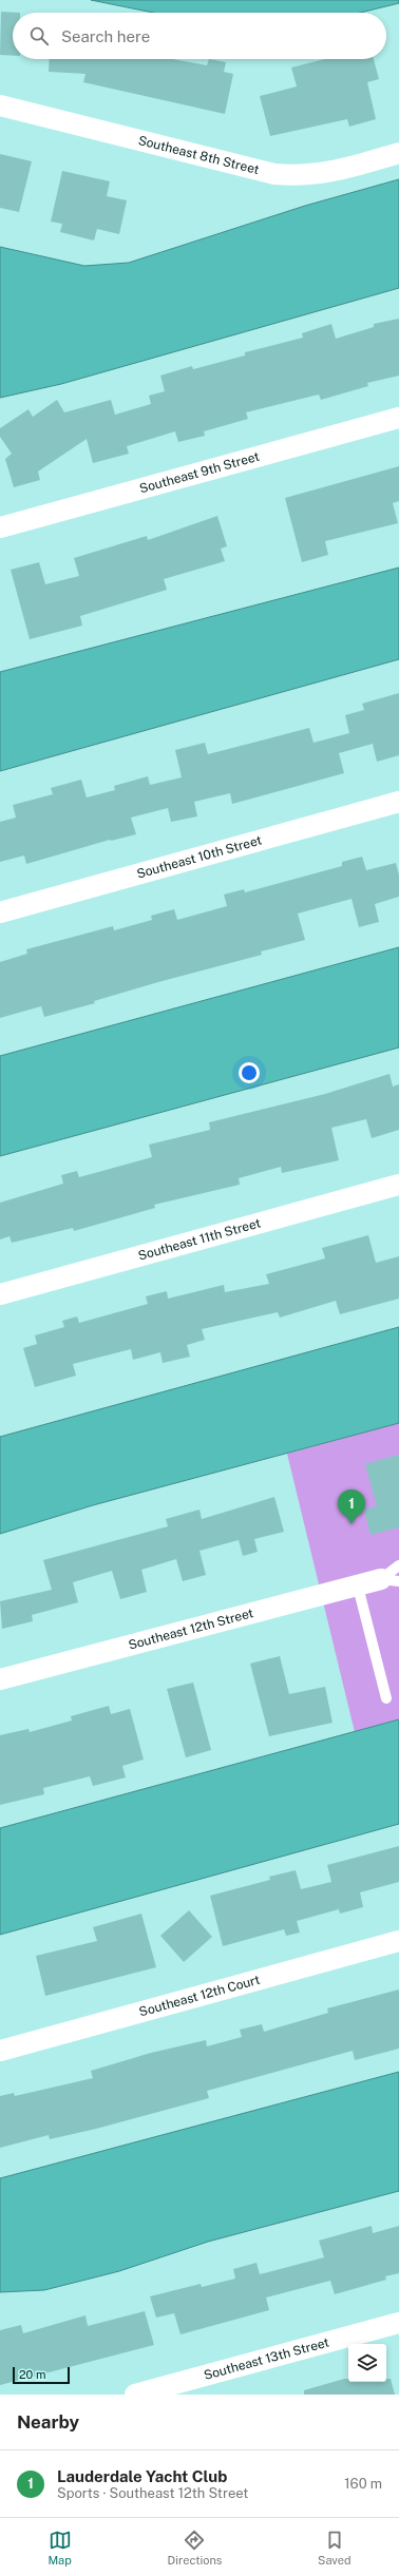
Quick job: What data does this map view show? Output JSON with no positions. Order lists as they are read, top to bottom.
{
  "streets": {
    "street": [
      "Southeast 8th Street",
      "Southeast 9th Street",
      "Southeast 10th Street",
      "Southeast 11th Street",
      "Southeast 12th Street",
      "Southeast 12th Court",
      "Southeast 13th Street"
    ]
  },
  "scale_bar": "20 m",
  "page": {
    "search": "Search here",
    "pins": "1",
    "scale": "20 m",
    "heading": "Nearby",
    "list": [
      {
        "mark": "1",
        "name": "Lauderdale Yacht Club",
        "note": "Sports · Southeast 12th Street",
        "value": "160 m"
      }
    ],
    "nav": ["Map", "Directions", "Saved"]
  }
}
